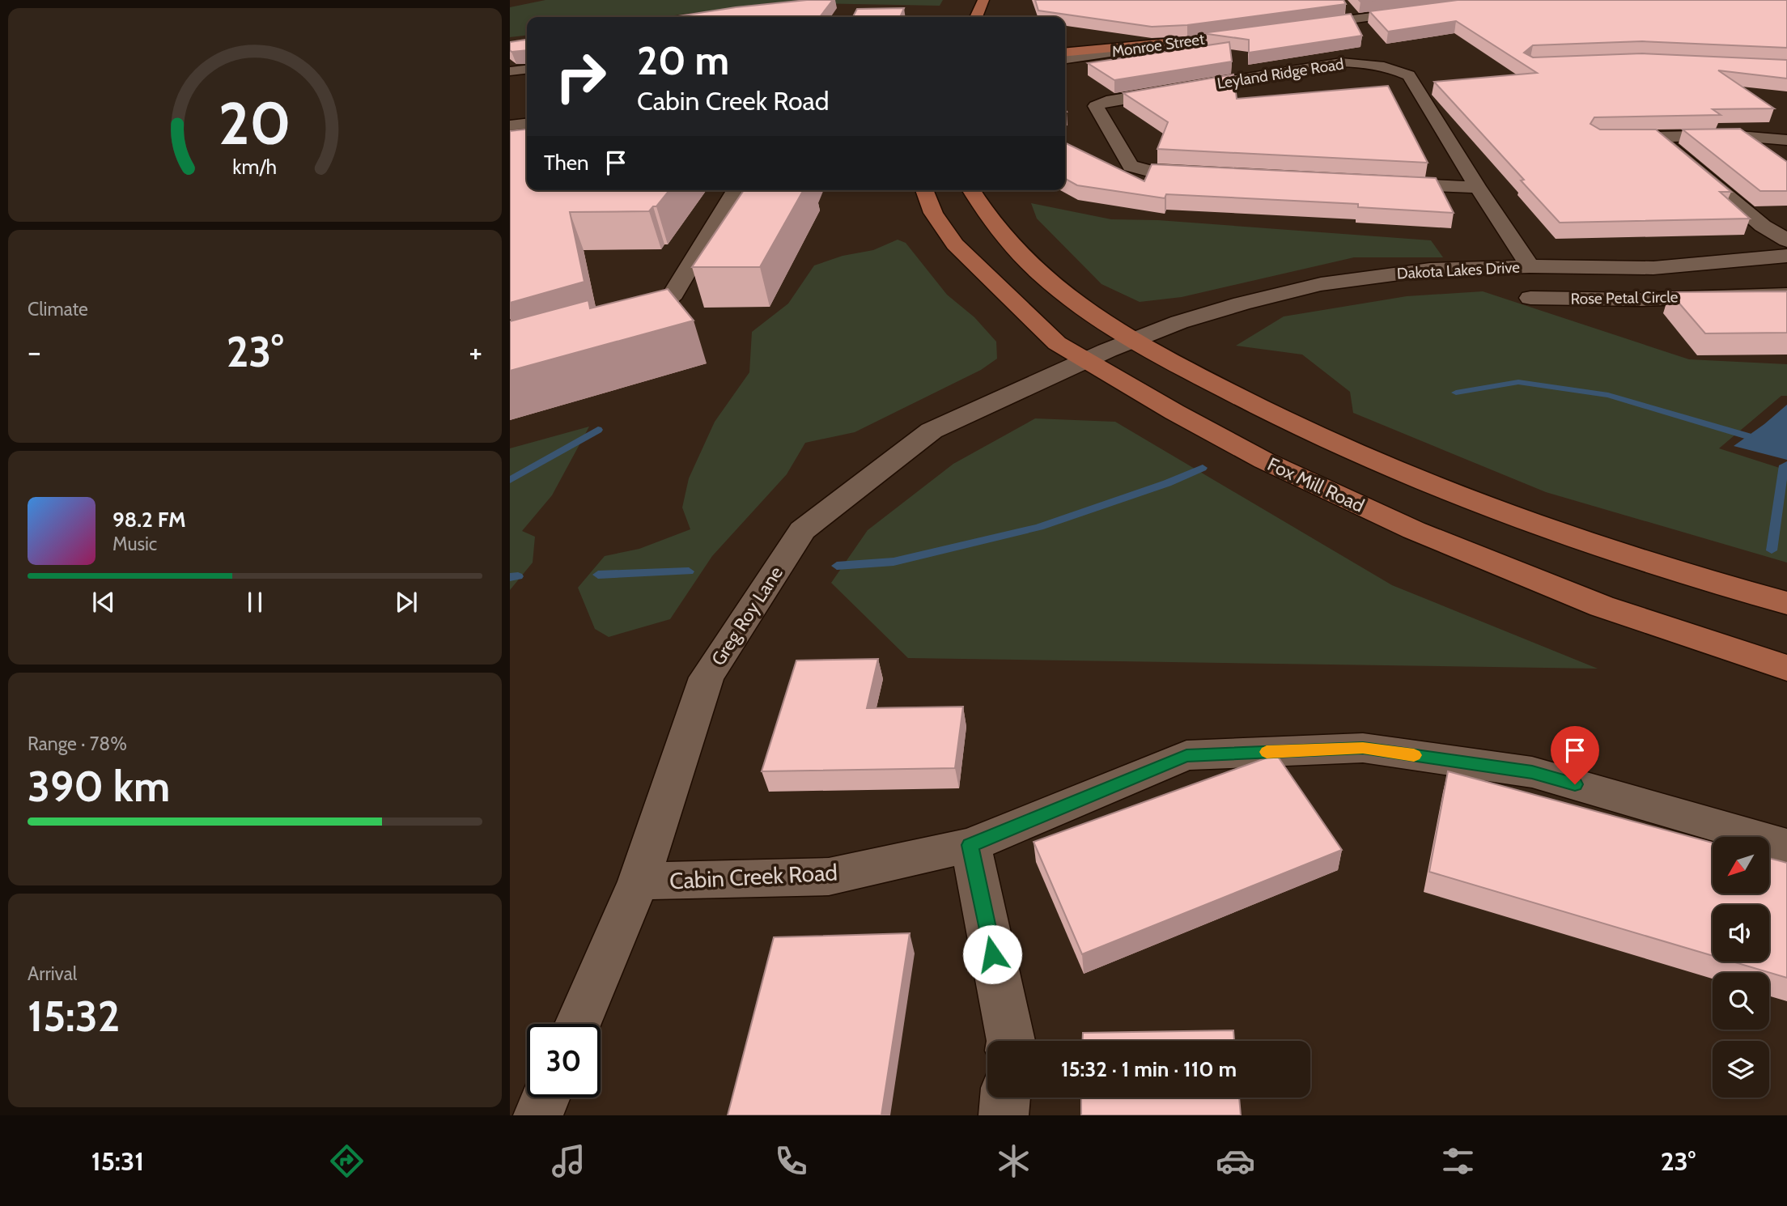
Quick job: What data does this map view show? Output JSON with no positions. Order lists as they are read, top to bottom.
{
  "streets": {
    "main road": ["Fox Mill Road"],
    "street": [
      "Monroe Street",
      "Leyland Ridge Road",
      "Dakota Lakes Drive",
      "Rose Petal Circle",
      "Greg Roy Lane",
      "Cabin Creek Road"
    ]
  },
  "crossings": [
    ["Leyland Ridge Road", "Dakota Lakes Drive"],
    ["Dakota Lakes Drive", "Fox Mill Road"],
    ["Dakota Lakes Drive", "Greg Roy Lane"],
    ["Fox Mill Road", "Greg Roy Lane"],
    ["Greg Roy Lane", "Cabin Creek Road"]
  ],
  "north": "bottom left",
  "page": {
    "turn": ["20 m", "Cabin Creek Road"],
    "then": "Then",
    "tile": [
      "Climate",
      ["Range · 78%", "390 km"],
      ["Arrival", "15:32"]
    ],
    "heat": ["−", "23°", "+"],
    "song": ["98.2 FM", "Music"],
    "limit": "30",
    "trip": "15:32 · 1 min · 110 m",
    "tabs": ["15:31", "23°"],
    "gauge": ["20", "km/h"]
  }
}
